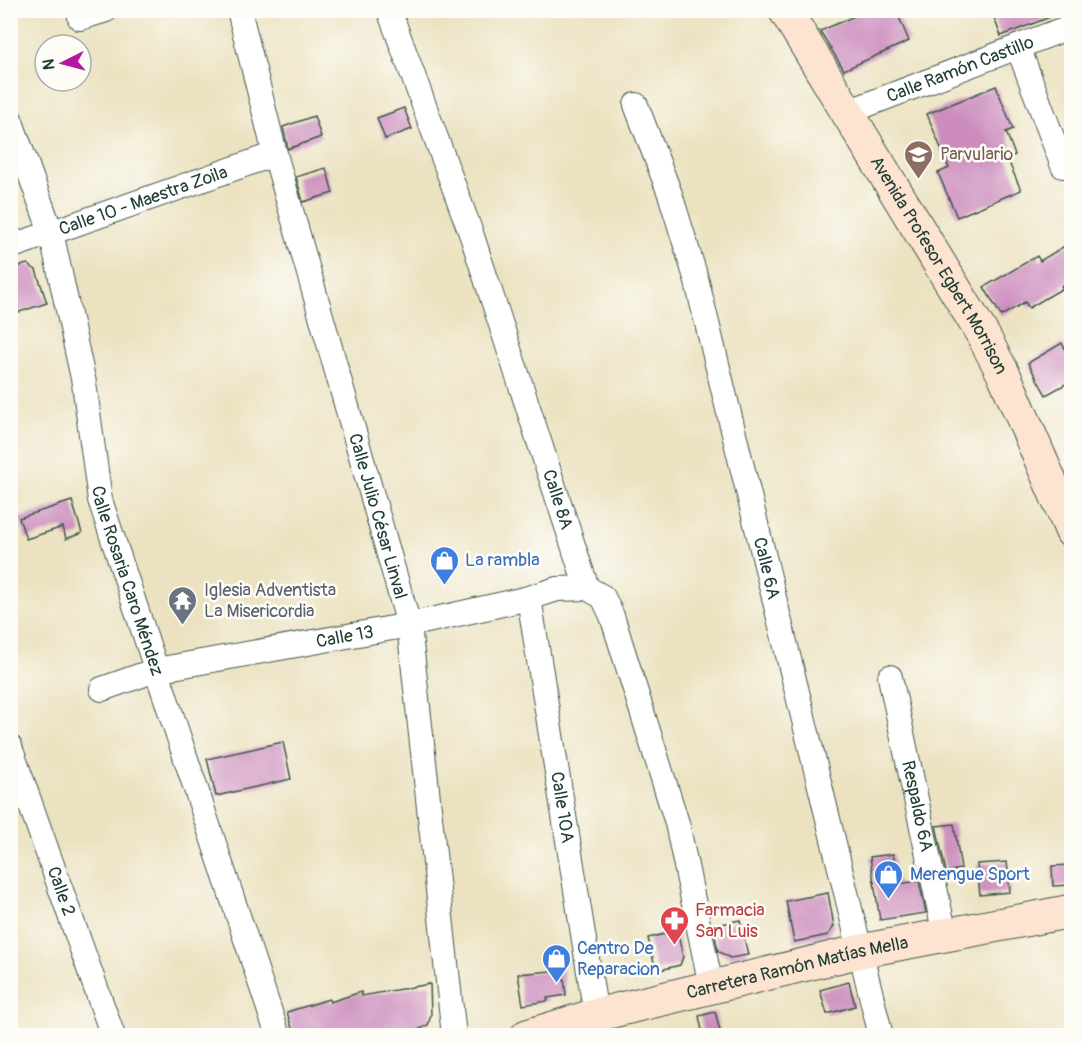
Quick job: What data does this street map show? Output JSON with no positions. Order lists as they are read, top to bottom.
{
  "streets": {
    "street": [
      "Calle Ramón Castillo",
      "Calle 10 - Maestra Zoila",
      "Avenida Profesor Egbert Morrison",
      "Calle 8A",
      "Calle Julio César Linval",
      "Calle 6A",
      "Calle Rosaria Caro Méndez",
      "Calle 13",
      "Calle 10A",
      "Respaldo 6A",
      "Calle 2",
      "Carretera Ramón Matías Mella"
    ]
  },
  "crossings": [
    ["Calle Ramón Castillo", "Avenida Profesor Egbert Morrison"],
    ["Calle 10 - Maestra Zoila", "Calle Julio César Linval"],
    ["Calle 10 - Maestra Zoila", "Calle Rosaria Caro Méndez"],
    ["Calle 8A", "Calle 13"],
    ["Calle 8A", "Carretera Ramón Matías Mella"],
    ["Calle Julio César Linval", "Calle 13"],
    ["Calle 6A", "Carretera Ramón Matías Mella"],
    ["Calle Rosaria Caro Méndez", "Calle 13"],
    ["Calle 13", "Calle 10A"],
    ["Calle 10A", "Carretera Ramón Matías Mella"],
    ["Respaldo 6A", "Carretera Ramón Matías Mella"]
  ],
  "places": {
    "school or university": ["Parvulario"],
    "shop": ["La rambla", "Merengue Sport", "Centro De Reparacion"],
    "temple": ["Iglesia Adventista La Misericordia"],
    "pharmacy": ["Farmacia San Luis"]
  },
  "north": "left"
}
